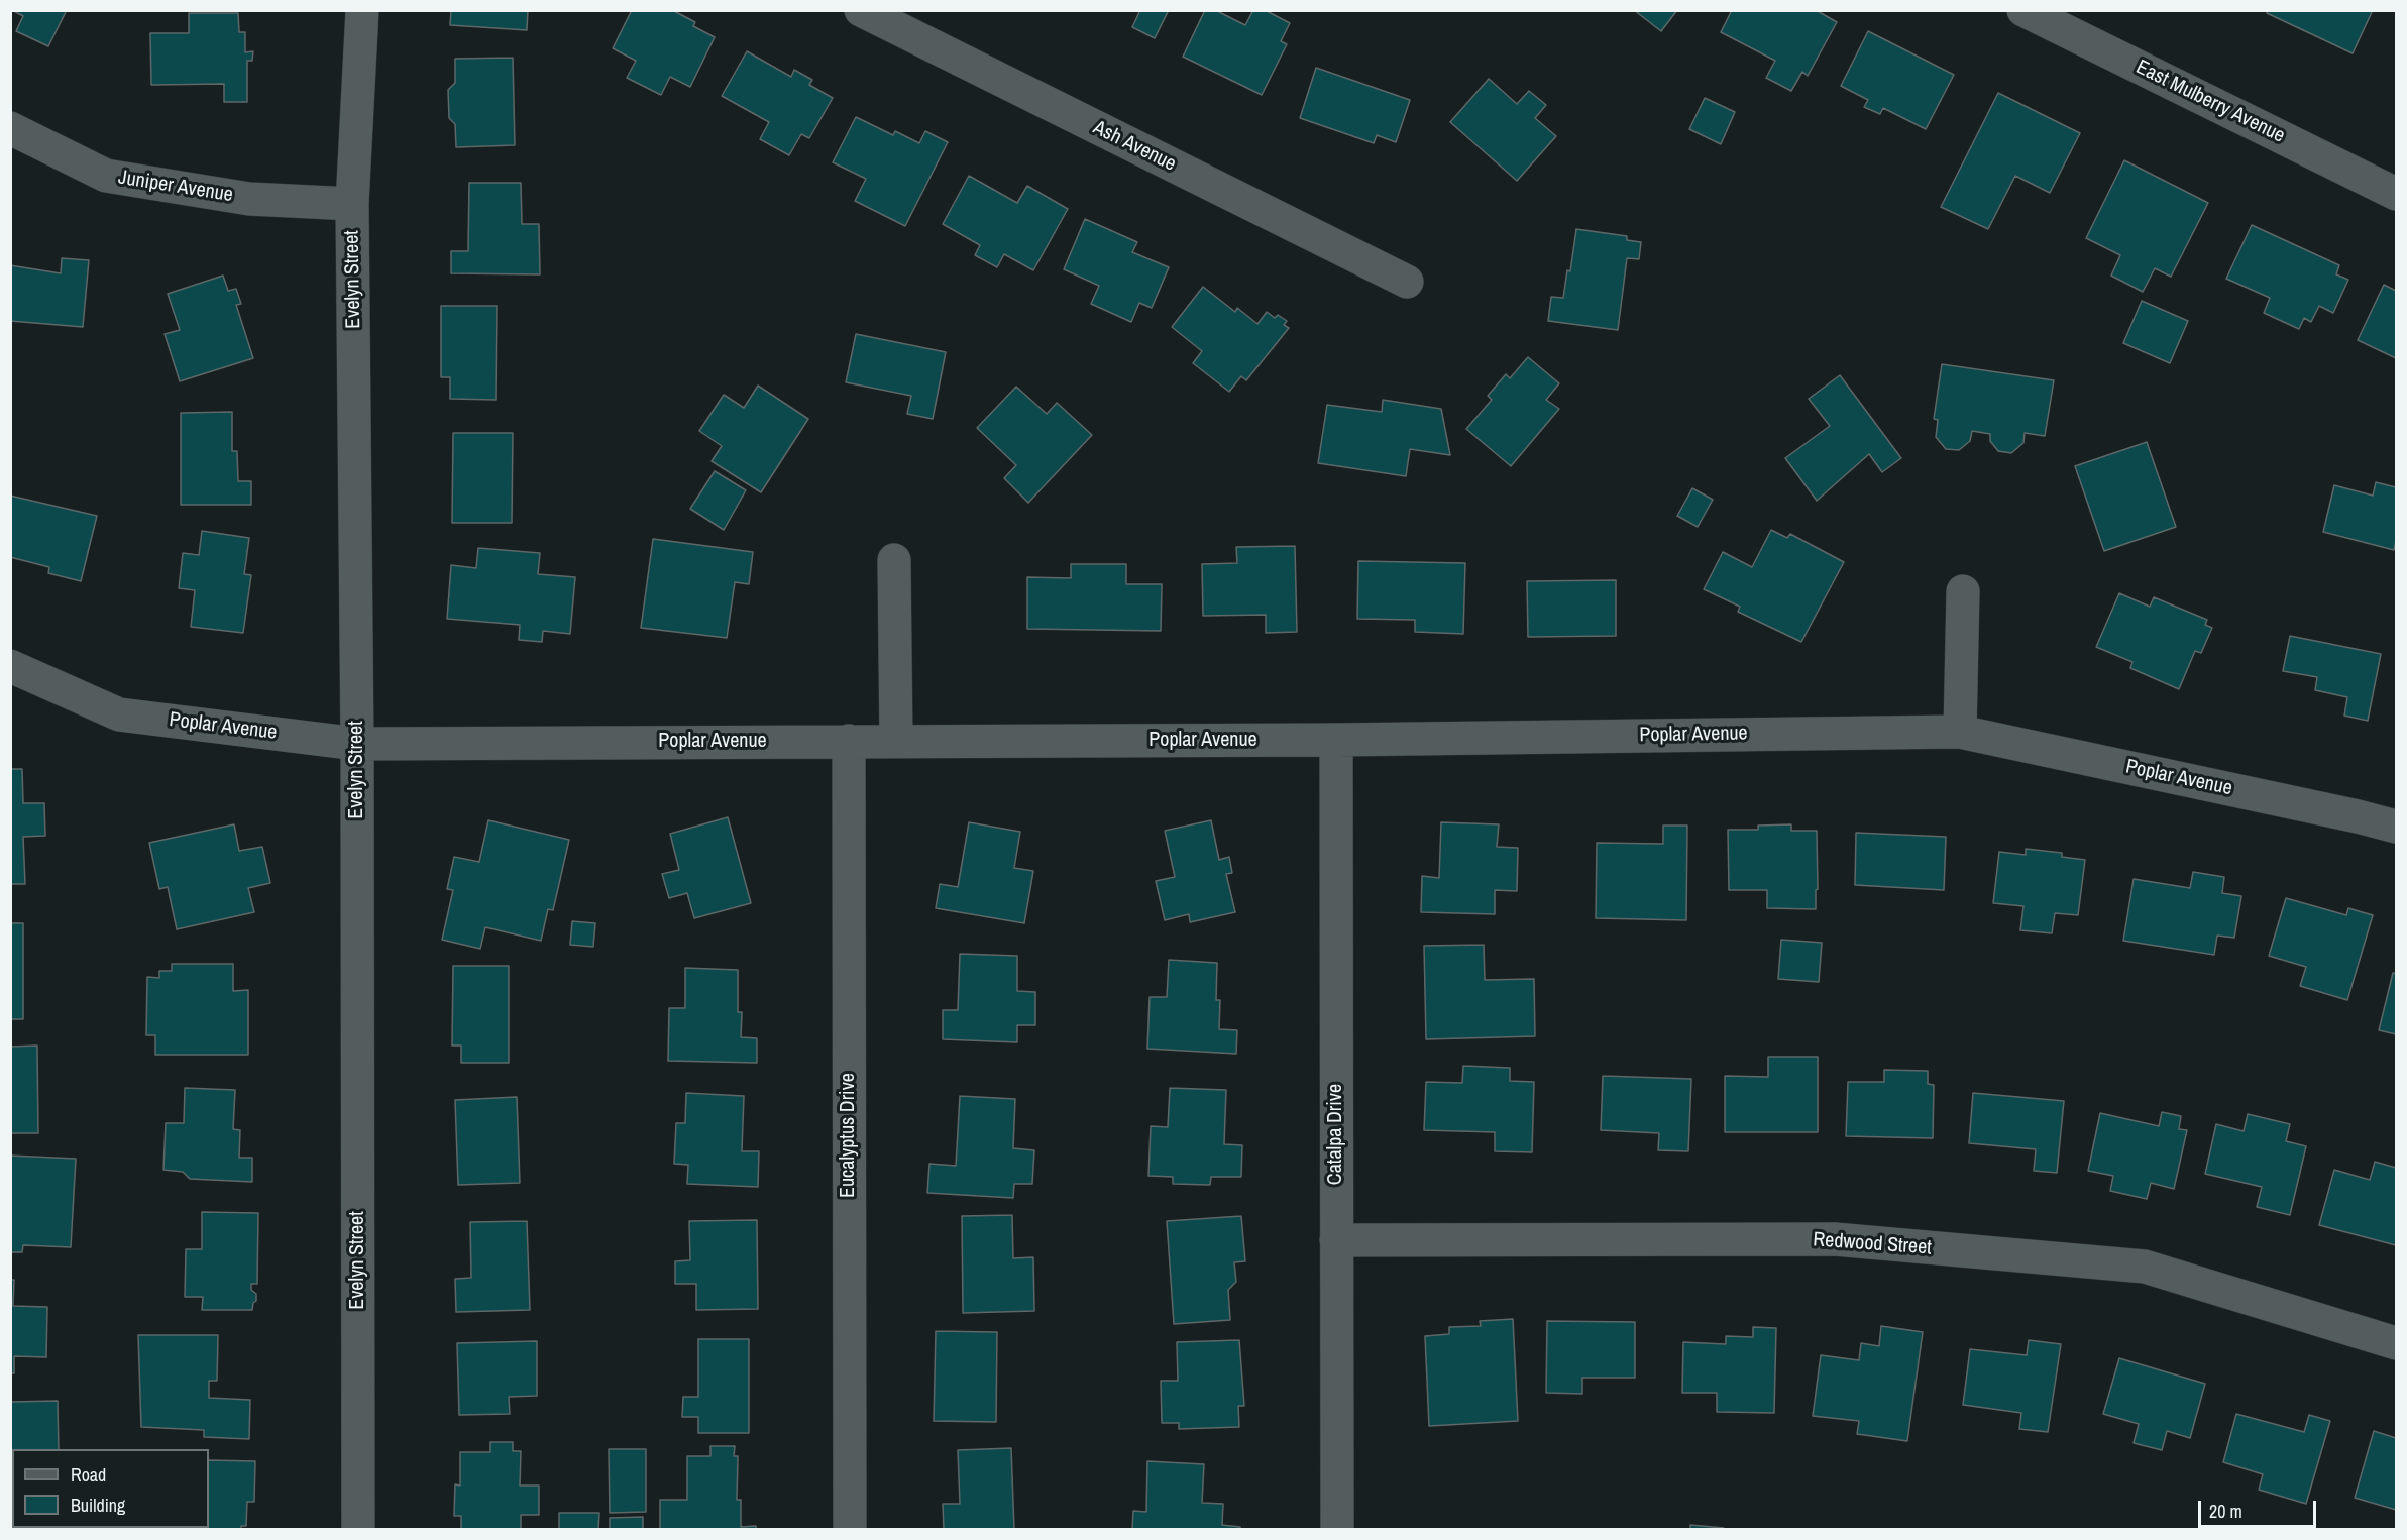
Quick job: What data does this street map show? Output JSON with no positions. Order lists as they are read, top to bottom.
{
  "streets": {
    "street": [
      "East Mulberry Avenue",
      "Ash Avenue",
      "Juniper Avenue",
      "Evelyn Street",
      "Poplar Avenue",
      "Catalpa Drive",
      "Eucalyptus Drive",
      "Redwood Street"
    ]
  },
  "crossings": [
    ["Juniper Avenue", "Evelyn Street"],
    ["Evelyn Street", "Poplar Avenue"],
    ["Poplar Avenue", "Catalpa Drive"],
    ["Poplar Avenue", "Eucalyptus Drive"],
    ["Catalpa Drive", "Redwood Street"]
  ],
  "legend": ["Road", "Building"],
  "scale_bar": "20 m"
}
